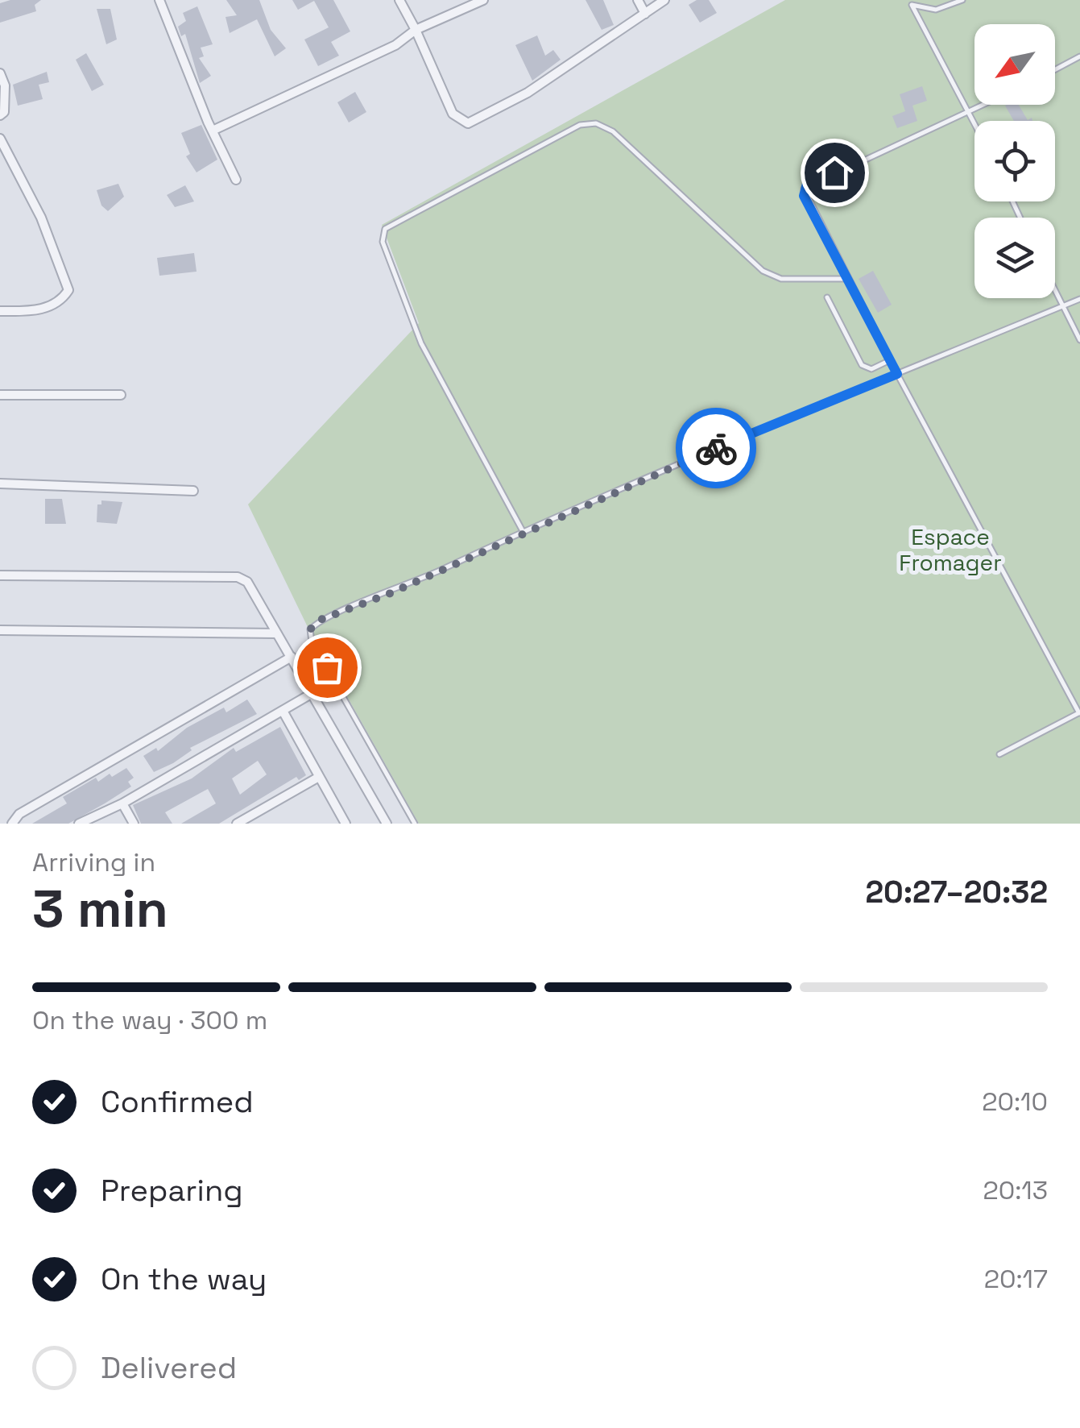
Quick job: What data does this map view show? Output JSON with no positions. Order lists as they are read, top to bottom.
{
  "parks": ["Espace Fromager"],
  "north": "bottom left",
  "page": {
    "heading": ["3 min", "Arriving in", "20:27–20:32"],
    "bar": "On the way · 300 m",
    "list": [
      ["Confirmed", "20:10"],
      ["Preparing", "20:13"],
      ["On the way", "20:17"],
      "Delivered"
    ]
  }
}
